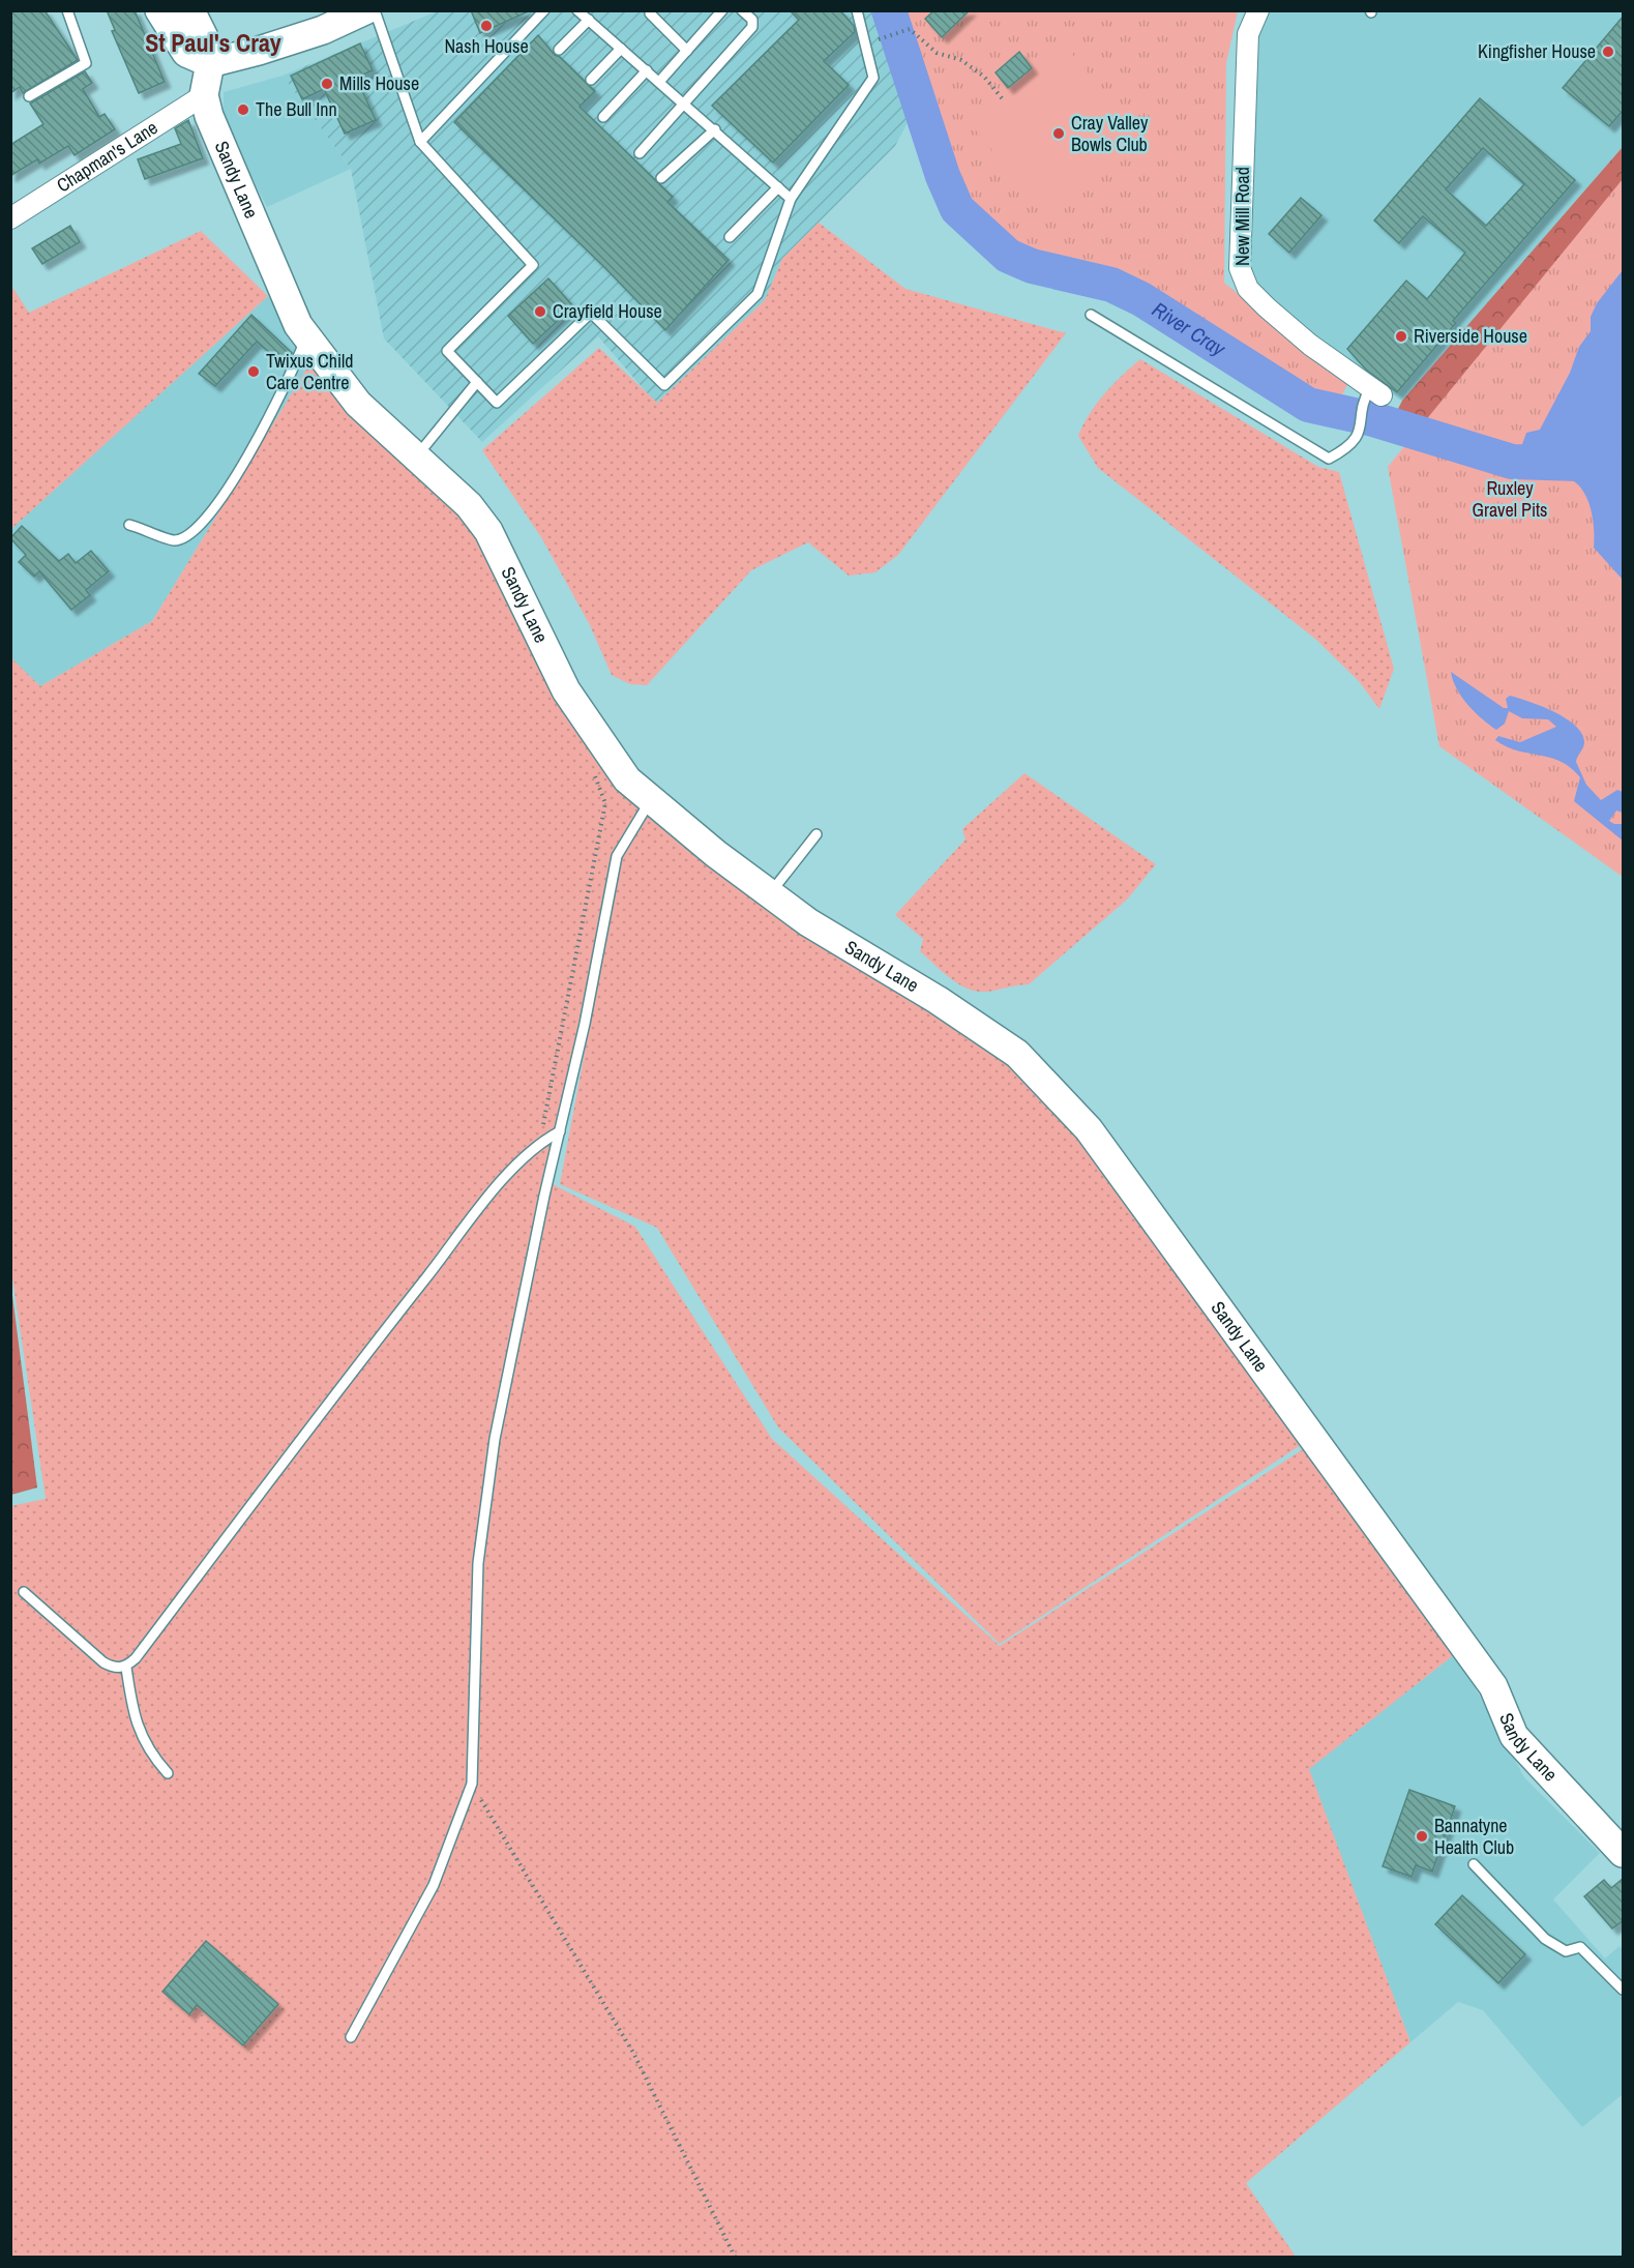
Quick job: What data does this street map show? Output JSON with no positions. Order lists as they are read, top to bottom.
{
  "streets": {
    "street": ["Chapman's Lane", "Sandy Lane", "New Mill Road"]
  },
  "crossings": [
    ["Chapman's Lane", "Sandy Lane"]
  ],
  "districts": ["St Paul's Cray"],
  "water": ["River Cray"],
  "parks": ["Ruxley Gravel Pits"],
  "places": [
    "Nash House",
    "Kingfisher House",
    "Mills House",
    "The Bull Inn",
    "Cray Valley Bowls Club",
    "Crayfield House",
    "Riverside House",
    "Twixus Child Care Centre",
    "Bannatyne Health Club"
  ]
}
